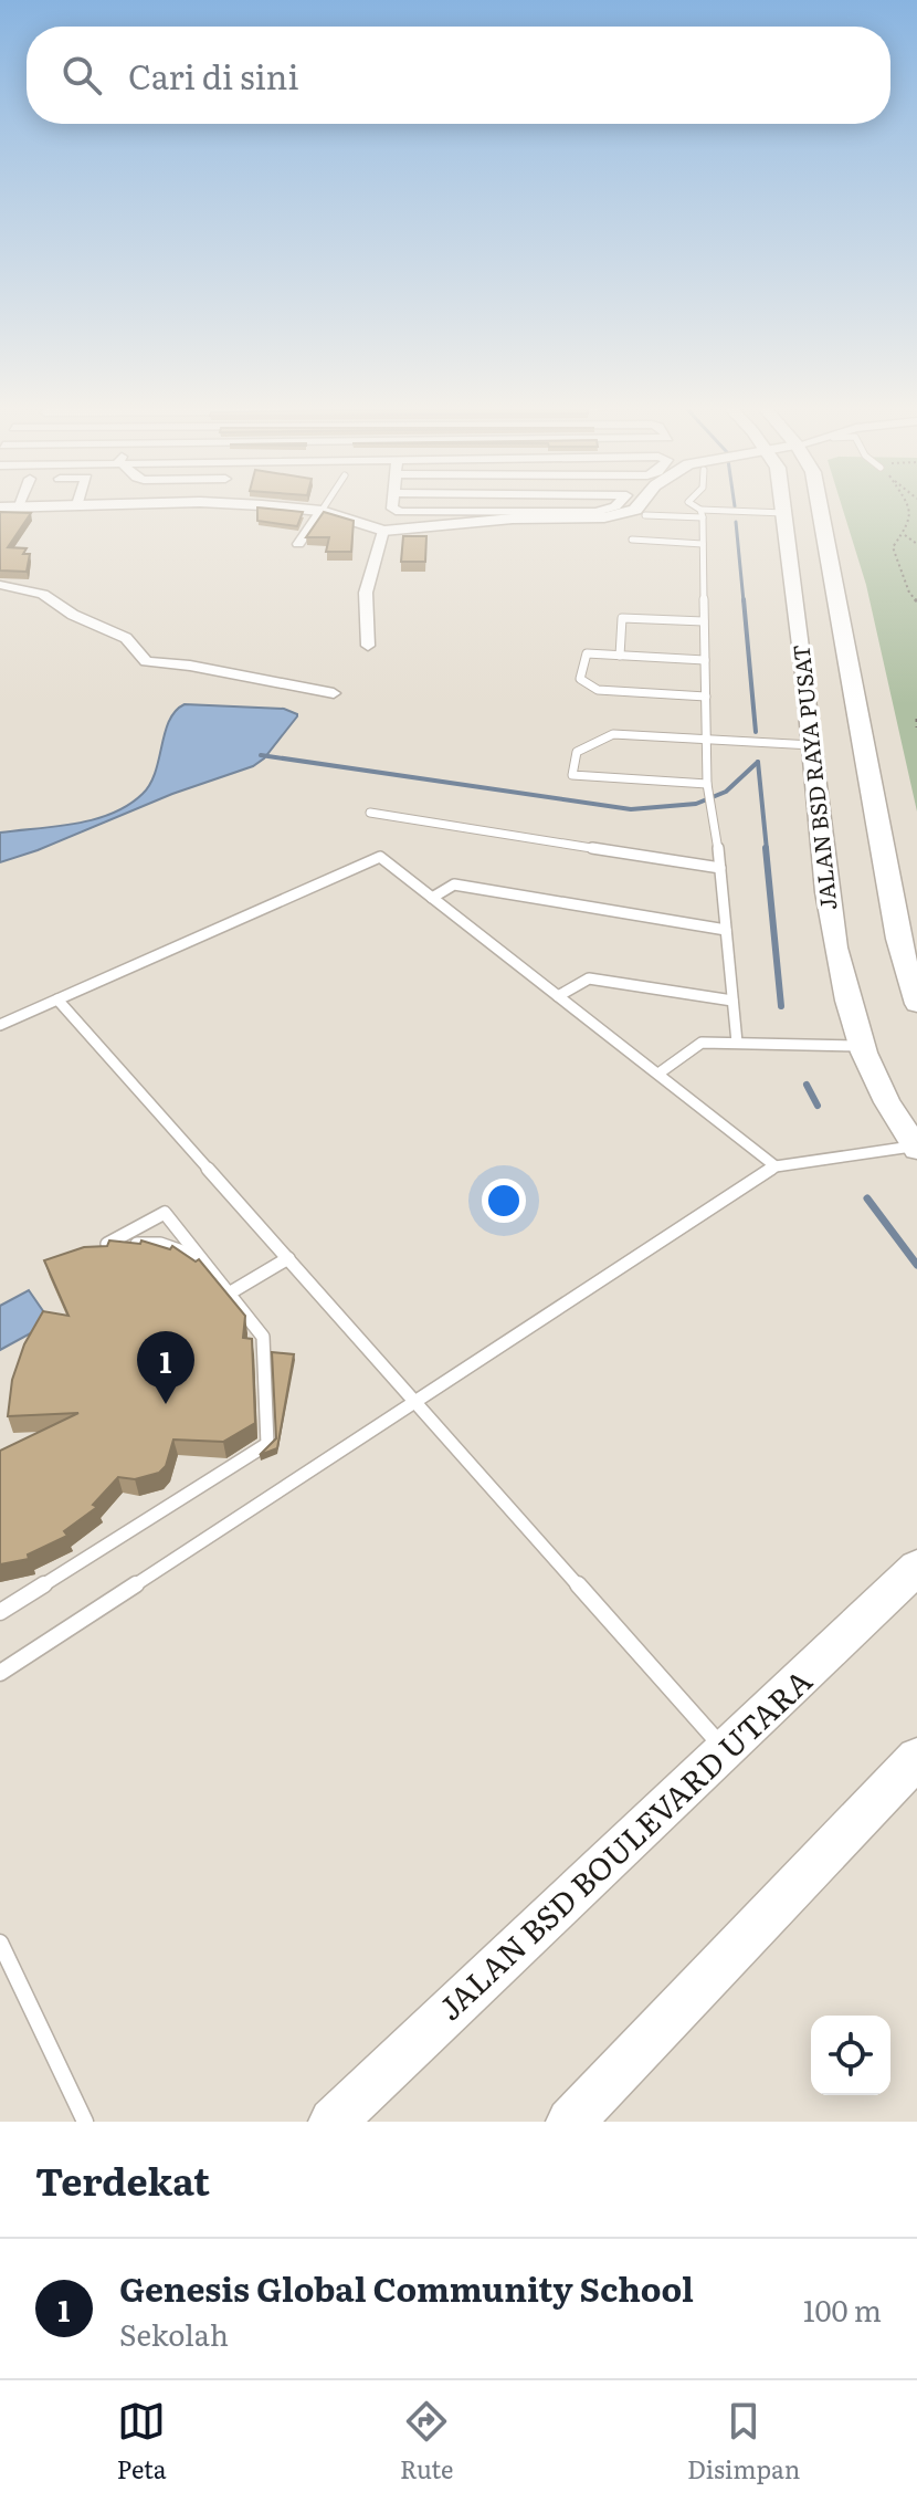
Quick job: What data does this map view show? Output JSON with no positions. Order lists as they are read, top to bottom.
{
  "streets": {
    "main road": ["JALAN BSD RAYA PUSAT", "JALAN BSD BOULEVARD UTARA"]
  },
  "page": {
    "search": "Cari di sini",
    "pins": "1",
    "heading": "Terdekat",
    "list": [
      {
        "mark": "1",
        "name": "Genesis Global Community School",
        "note": "Sekolah",
        "value": "100 m"
      }
    ],
    "nav": ["Peta", "Rute", "Disimpan"]
  }
}
